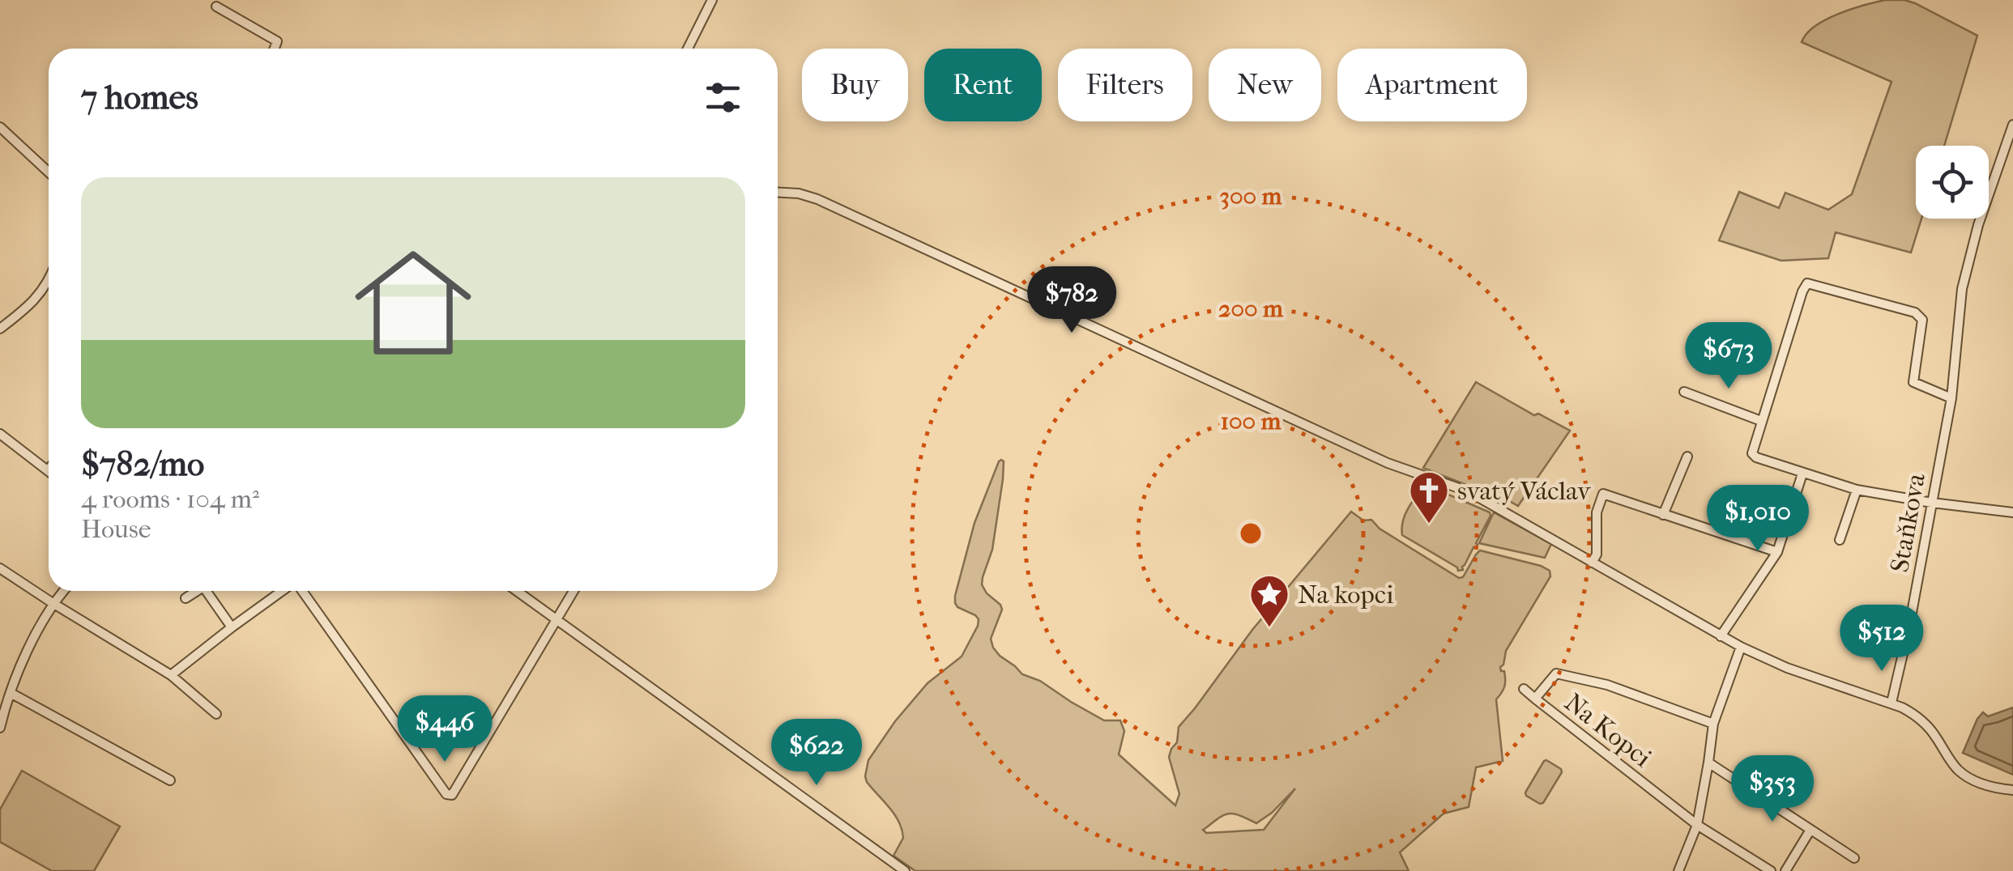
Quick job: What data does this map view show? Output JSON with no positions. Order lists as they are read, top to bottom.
{
  "streets": {
    "street": ["Staňkova", "Na Kopci"]
  },
  "places": {
    "church": ["svatý Václav"],
    "place": ["Na kopci"]
  },
  "page": {
    "chip": [
      "Buy",
      "Rent",
      "Filters",
      "New",
      "Apartment"
    ],
    "heading": "7 homes",
    "list": [
      {
        "name": "$782/mo",
        "note": "4 rooms · 104 m² · House"
      }
    ],
    "price": [
      "$782",
      "$673",
      "$1,010",
      "$512",
      "$446",
      "$622",
      "$353"
    ]
  },
  "rings": ["300 m", "200 m", "100 m"]
}
